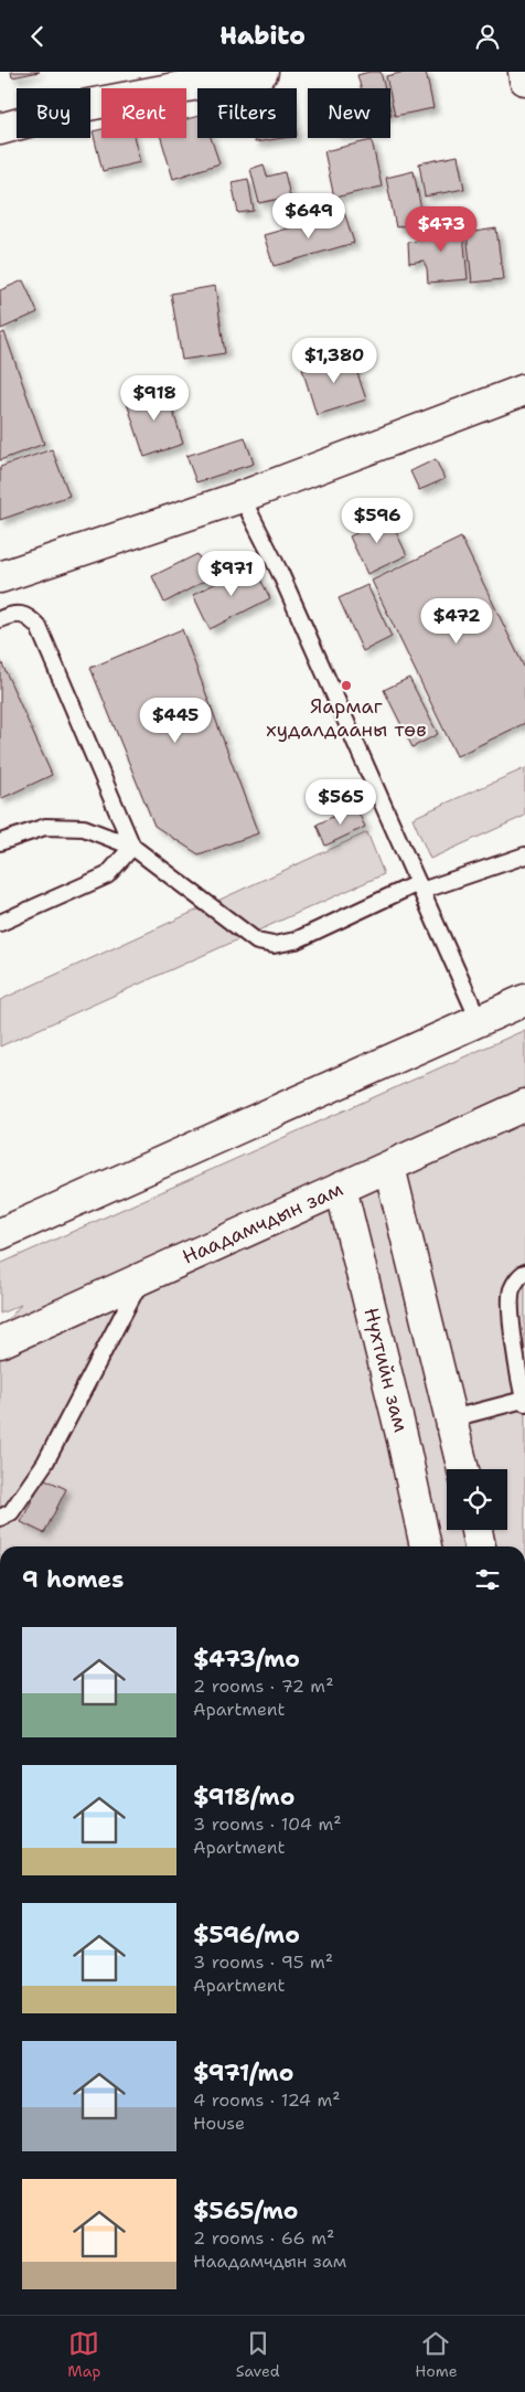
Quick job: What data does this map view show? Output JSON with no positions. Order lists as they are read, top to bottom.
{
  "streets": {
    "main road": ["Наадамчдын зам", "Нүхтийн зам"]
  },
  "crossings": [
    ["Наадамчдын зам", "Нүхтийн зам"]
  ],
  "places": ["Яармаг худалдааны төв"],
  "page": {
    "header": "Habito",
    "chip": [
      "Buy",
      "Rent",
      "Filters",
      "New"
    ],
    "price": [
      "$649",
      "$473",
      "$1,380",
      "$918",
      "$596",
      "$971",
      "$472",
      "$445",
      "$565"
    ],
    "heading": "9 homes",
    "list": [
      {
        "name": "$473/mo",
        "note": "2 rooms · 72 m² · Apartment"
      },
      {
        "name": "$918/mo",
        "note": "3 rooms · 104 m² · Apartment"
      },
      {
        "name": "$596/mo",
        "note": "3 rooms · 95 m² · Apartment"
      },
      {
        "name": "$971/mo",
        "note": "4 rooms · 124 m² · House"
      },
      {
        "name": "$565/mo",
        "note": "2 rooms · 66 m² · Наадамчдын зам"
      }
    ],
    "tabs": ["Map", "Saved", "Home"]
  }
}
